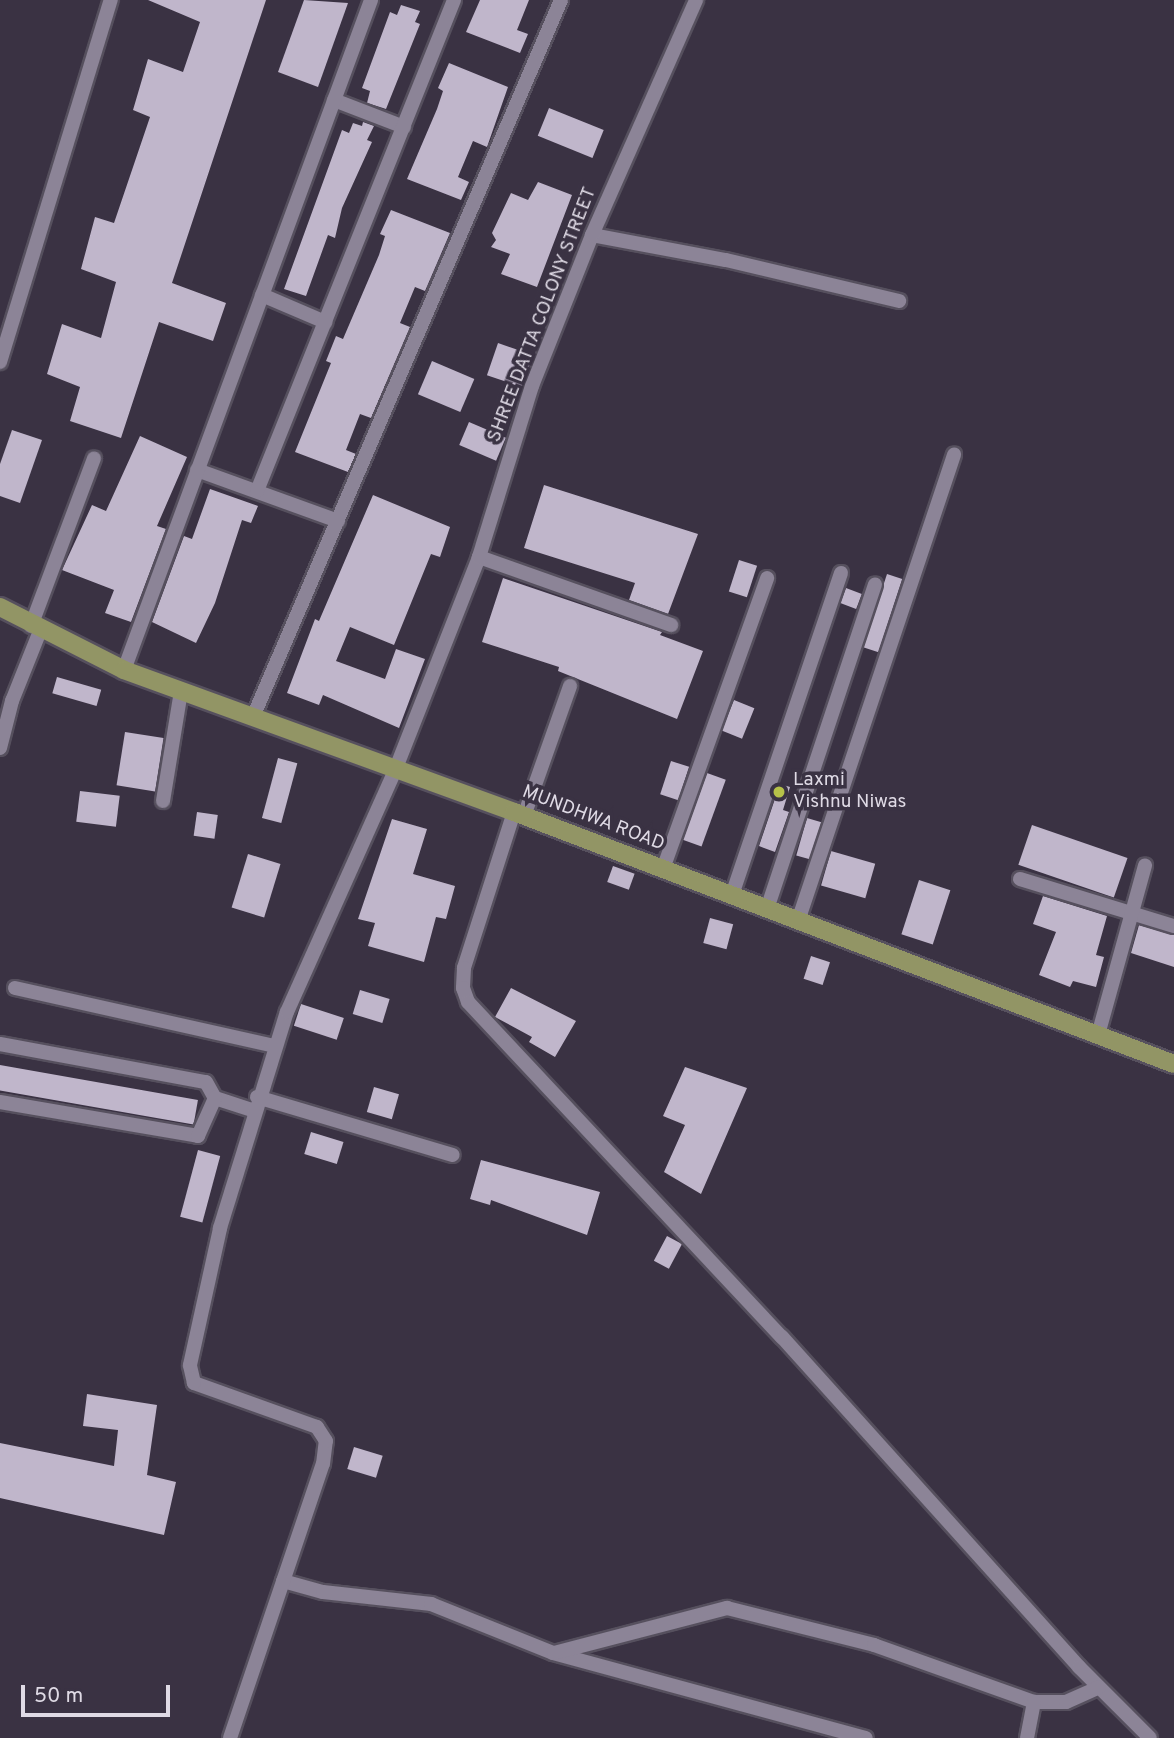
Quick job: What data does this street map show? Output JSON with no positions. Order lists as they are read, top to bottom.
{
  "streets": {
    "main road": ["MUNDHWA ROAD"],
    "street": ["SHREE DATTA COLONY STREET"]
  },
  "crossings": [
    ["SHREE DATTA COLONY STREET", "MUNDHWA ROAD"]
  ],
  "places": ["Laxmi Vishnu Niwas"],
  "scale_bar": "50 m"
}
